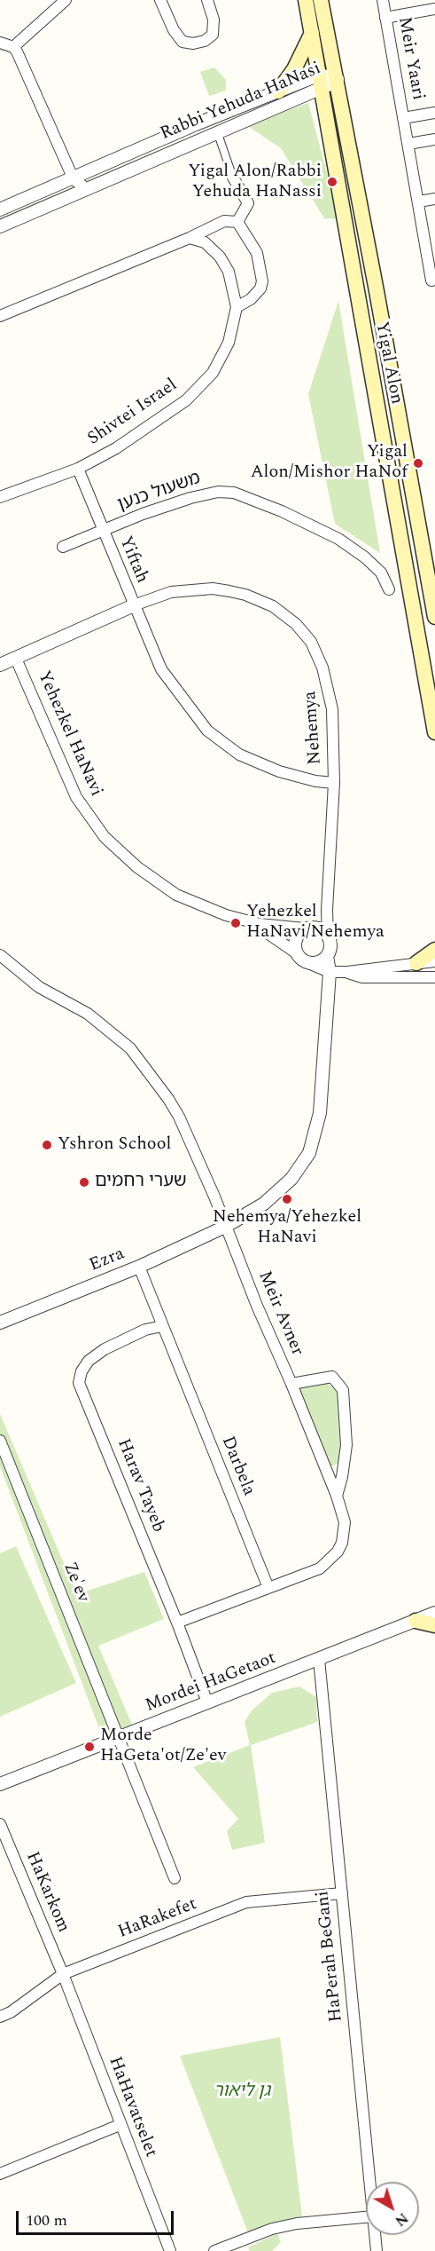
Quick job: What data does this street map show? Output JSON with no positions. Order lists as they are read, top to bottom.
{
  "streets": {
    "main road": ["Yigal Alon"],
    "street": [
      "Meir Yaari",
      "Rabbi Yehuda HaNasi",
      "Shivtei Israel",
      "משעול כנען",
      "Yiftah",
      "Nehemya",
      "Yehezkel HaNavi",
      "Ezra",
      "Meir Avner",
      "Darbela",
      "Harav Tayeb",
      "Ze'ev",
      "Mordei HaGetaot",
      "HaKarkom",
      "HaRakefet",
      "HaPerah BeGani",
      "HaHavatselet"
    ]
  },
  "crossings": [
    ["Rabbi Yehuda HaNasi", "Yigal Alon"],
    ["Shivtei Israel", "Yiftah"],
    ["משעול כנען", "Yiftah"],
    ["Yiftah", "Nehemya"],
    ["Nehemya", "Yehezkel HaNavi"],
    ["Ezra", "Meir Avner"],
    ["Ezra", "Darbela"],
    ["Meir Avner", "Darbela"],
    ["Darbela", "Harav Tayeb"],
    ["Harav Tayeb", "Mordei HaGetaot"],
    ["Ze'ev", "Mordei HaGetaot"],
    ["Mordei HaGetaot", "HaPerah BeGani"],
    ["HaKarkom", "HaRakefet"],
    ["HaKarkom", "HaHavatselet"],
    ["HaRakefet", "HaPerah BeGani"],
    ["HaRakefet", "HaHavatselet"]
  ],
  "parks": ["גן ליאור"],
  "places": [
    "Yigal Alon/Rabbi Yehuda HaNassi",
    "Yigal Alon/Mishor HaNof",
    "Yehezkel HaNavi/Nehemya",
    "Yshron School",
    "שערי רחמים",
    "Nehemya/Yehezkel HaNavi",
    "Morde HaGeta'ot/Ze'ev"
  ],
  "scale_bar": "100 m",
  "north": "bottom right"
}
